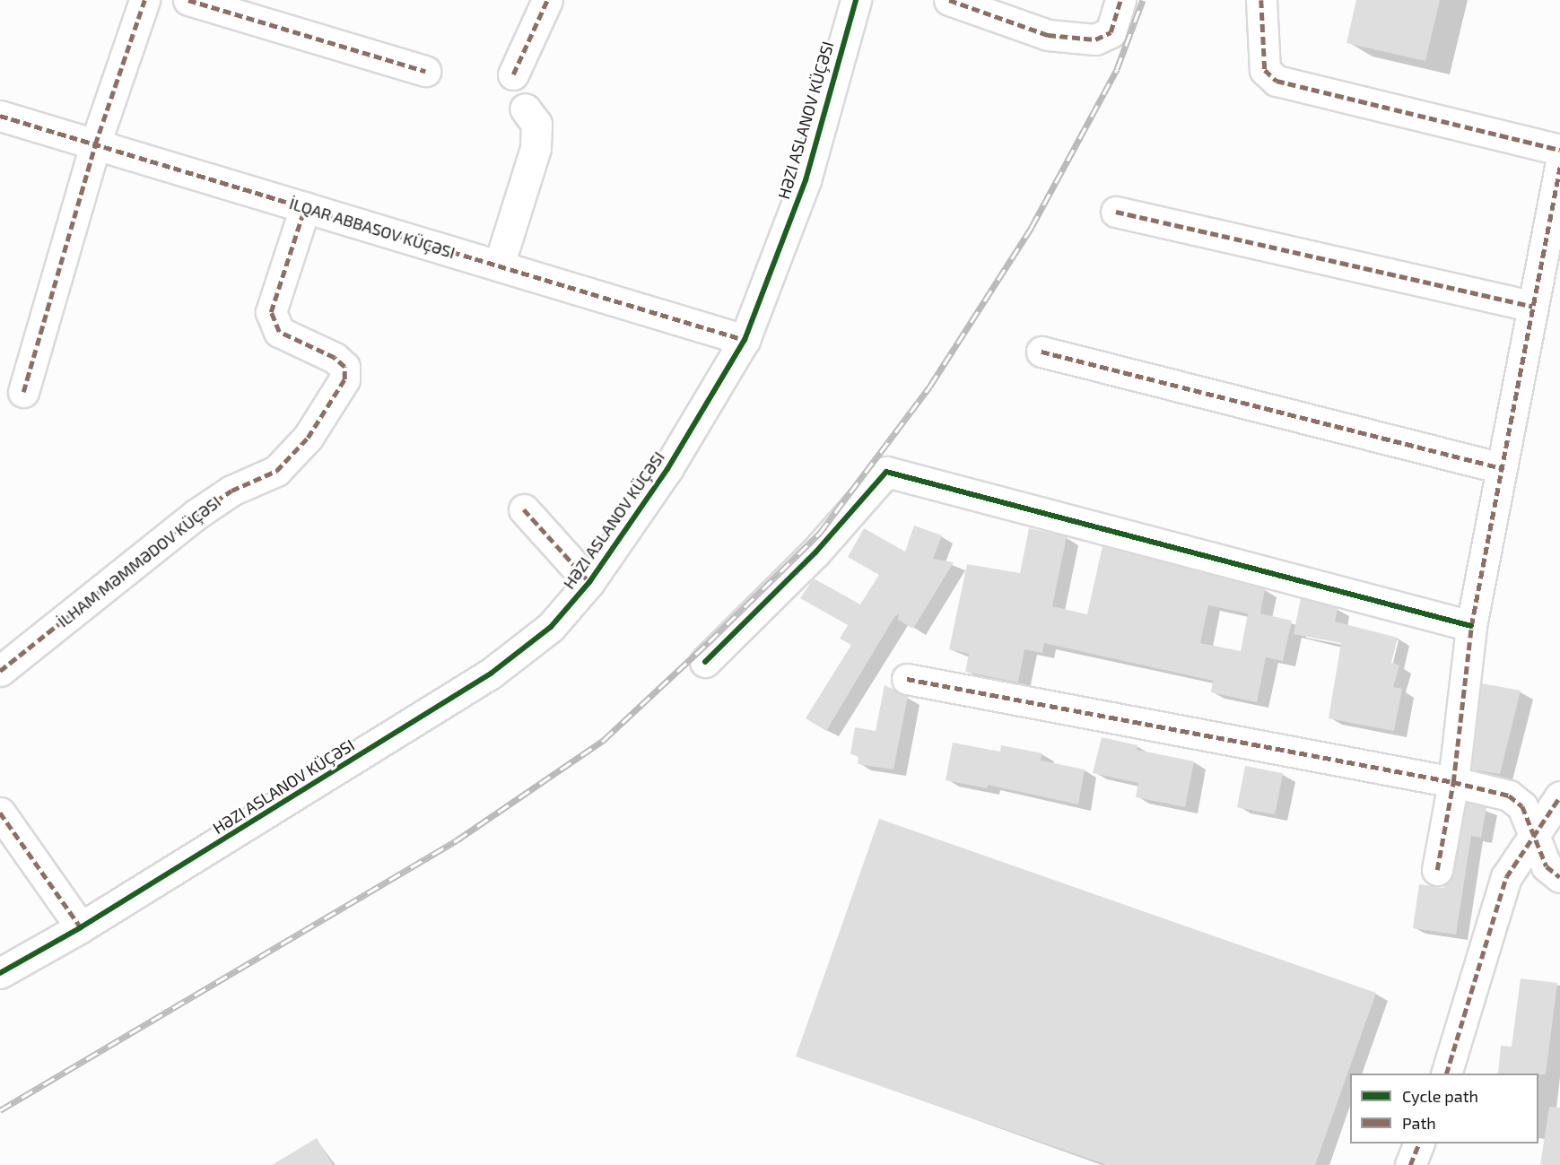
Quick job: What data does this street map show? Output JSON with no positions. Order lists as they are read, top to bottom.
{
  "streets": {
    "street": ["HƏZI ASLANOV KÜÇƏSI", "İLQAR ABBASOV KÜÇƏSI", "İLHAM MƏMMƏDOV KÜÇƏSI"]
  },
  "crossings": [
    ["HƏZI ASLANOV KÜÇƏSI", "İLQAR ABBASOV KÜÇƏSI"],
    ["İLQAR ABBASOV KÜÇƏSI", "İLHAM MƏMMƏDOV KÜÇƏSI"]
  ],
  "legend": ["Cycle path", "Path"]
}
